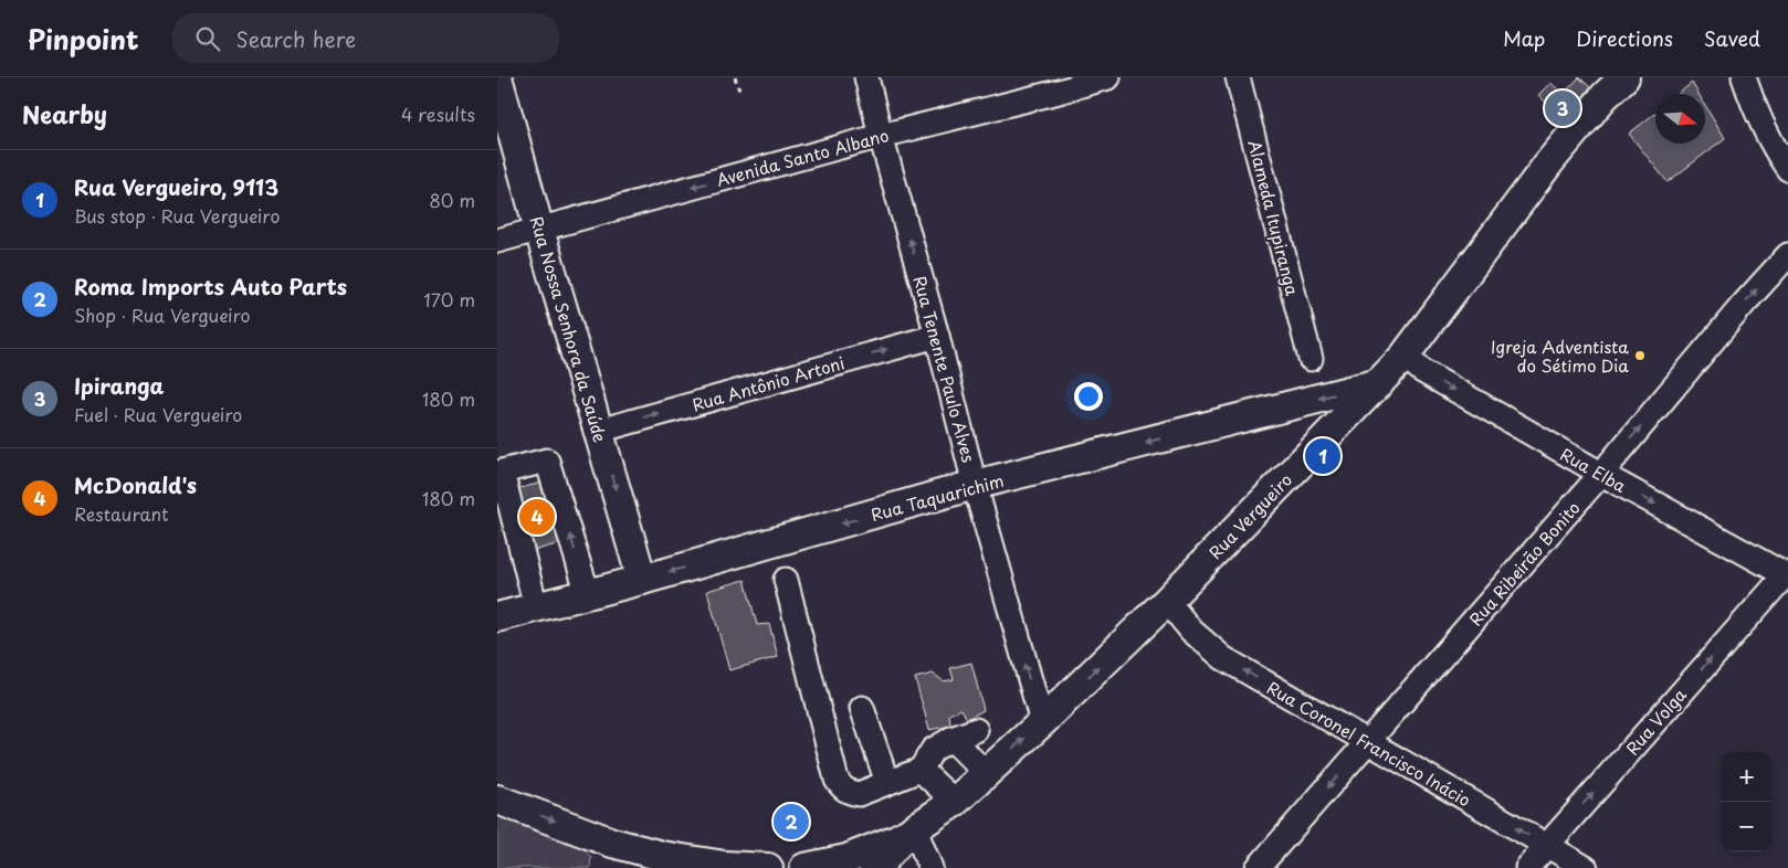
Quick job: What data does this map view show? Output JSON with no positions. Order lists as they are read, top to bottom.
{
  "streets": {
    "main road": ["Rua Nossa Senhora da Saúde", "Rua Taquarichim", "Rua Vergueiro"],
    "street": [
      "Avenida Santo Albano",
      "Alameda Itupiranga",
      "Rua Tenente Paulo Alves",
      "Rua Antônio Artoni",
      "Rua Elba",
      "Rua Ribeirão Bonito",
      "Rua Volga",
      "Rua Coronel Francisco Inácio"
    ]
  },
  "crossings": [
    ["Avenida Santo Albano", "Rua Nossa Senhora da Saúde"],
    ["Avenida Santo Albano", "Rua Tenente Paulo Alves"],
    ["Rua Nossa Senhora da Saúde", "Rua Antônio Artoni"],
    ["Rua Nossa Senhora da Saúde", "Rua Taquarichim"],
    ["Rua Tenente Paulo Alves", "Rua Antônio Artoni"],
    ["Rua Tenente Paulo Alves", "Rua Taquarichim"],
    ["Rua Tenente Paulo Alves", "Rua Vergueiro"],
    ["Rua Elba", "Rua Vergueiro"],
    ["Rua Elba", "Rua Ribeirão Bonito"],
    ["Rua Elba", "Rua Volga"],
    ["Rua Taquarichim", "Rua Vergueiro"],
    ["Rua Vergueiro", "Rua Coronel Francisco Inácio"],
    ["Rua Ribeirão Bonito", "Rua Coronel Francisco Inácio"],
    ["Rua Volga", "Rua Coronel Francisco Inácio"]
  ],
  "one_way": [
    "Avenida Santo Albano",
    "Rua Tenente Paulo Alves",
    "Rua Antônio Artoni",
    "Rua Elba",
    "Rua Taquarichim",
    "Rua Volga",
    "Rua Coronel Francisco Inácio"
  ],
  "places": ["Igreja Adventista do Sétimo Dia"],
  "north": "right",
  "page": {
    "header": "Pinpoint",
    "search": "Search here",
    "nav": ["Map", "Directions", "Saved"],
    "heading": ["Nearby", "4 results"],
    "pins": [
      "3",
      "1",
      "4",
      "2"
    ],
    "list": [
      {
        "mark": "1",
        "name": "Rua Vergueiro, 9113",
        "note": "Bus stop · Rua Vergueiro",
        "value": "80 m"
      },
      {
        "mark": "2",
        "name": "Roma Imports Auto Parts",
        "note": "Shop · Rua Vergueiro",
        "value": "170 m"
      },
      {
        "mark": "3",
        "name": "Ipiranga",
        "note": "Fuel · Rua Vergueiro",
        "value": "180 m"
      },
      {
        "mark": "4",
        "name": "McDonald's",
        "note": "Restaurant",
        "value": "180 m"
      }
    ],
    "map_buttons": ["+", "−"]
  }
}
